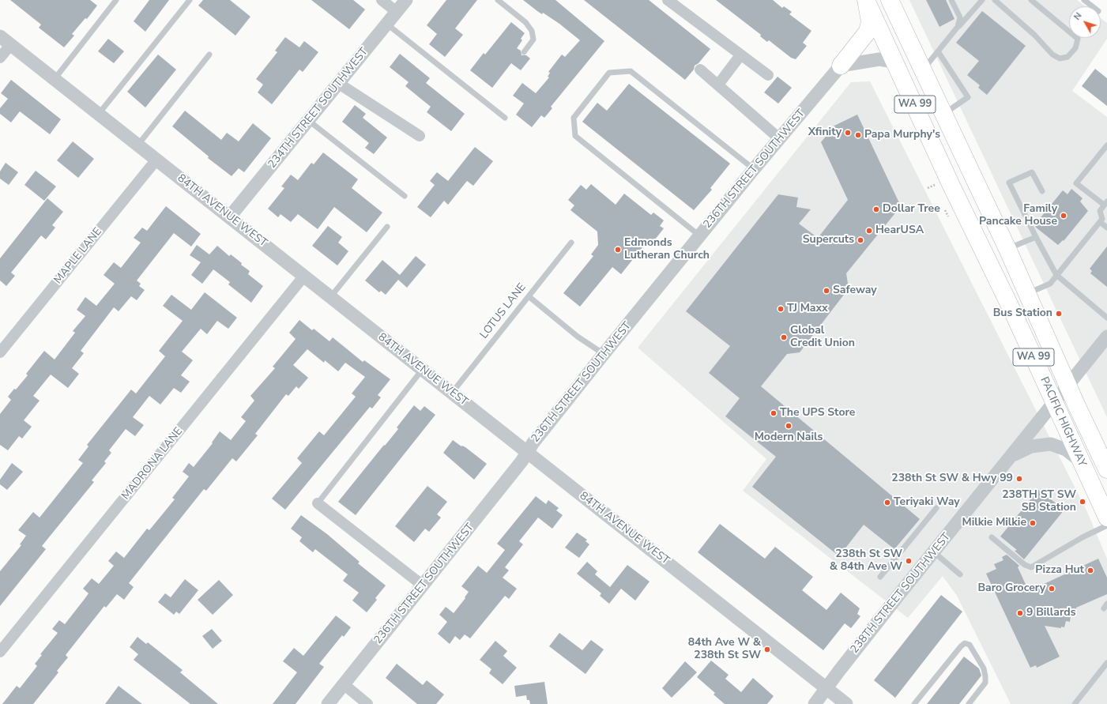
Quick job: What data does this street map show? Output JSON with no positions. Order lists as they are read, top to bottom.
{
  "streets": {
    "main road": ["WA 99", "PACIFIC HIGHWAY"],
    "street": [
      "234TH STREET SOUTHWEST",
      "236TH STREET SOUTHWEST",
      "84TH AVENUE WEST",
      "MAPLE LANE",
      "MADRONA LANE",
      "238TH STREET SOUTHWEST"
    ],
    "lane": ["LOTUS LANE"]
  },
  "crossings": [
    ["234TH STREET SOUTHWEST", "84TH AVENUE WEST"],
    ["236TH STREET SOUTHWEST", "84TH AVENUE WEST"],
    ["84TH AVENUE WEST", "MAPLE LANE"],
    ["84TH AVENUE WEST", "LOTUS LANE"],
    ["84TH AVENUE WEST", "MADRONA LANE"],
    ["84TH AVENUE WEST", "238TH STREET SOUTHWEST"],
    ["PACIFIC HIGHWAY", "238TH STREET SOUTHWEST"]
  ],
  "places": [
    "Xfinity",
    "Papa Murphy's",
    "Dollar Tree",
    "Family Pancake House",
    "HearUSA",
    "Supercuts",
    "Edmonds Lutheran Church",
    "Safeway",
    "TJ Maxx",
    "Bus Station",
    "Global Credit Union",
    "The UPS Store",
    "Modern Nails",
    "238th St SW & Hwy 99",
    "238TH ST SW SB Station",
    "Teriyaki Way",
    "Milkie Milkie",
    "238th St SW & 84th Ave W",
    "Pizza Hut",
    "Baro Grocery",
    "9 Billards",
    "84th Ave W & 238th St SW"
  ],
  "north": "top left"
}
